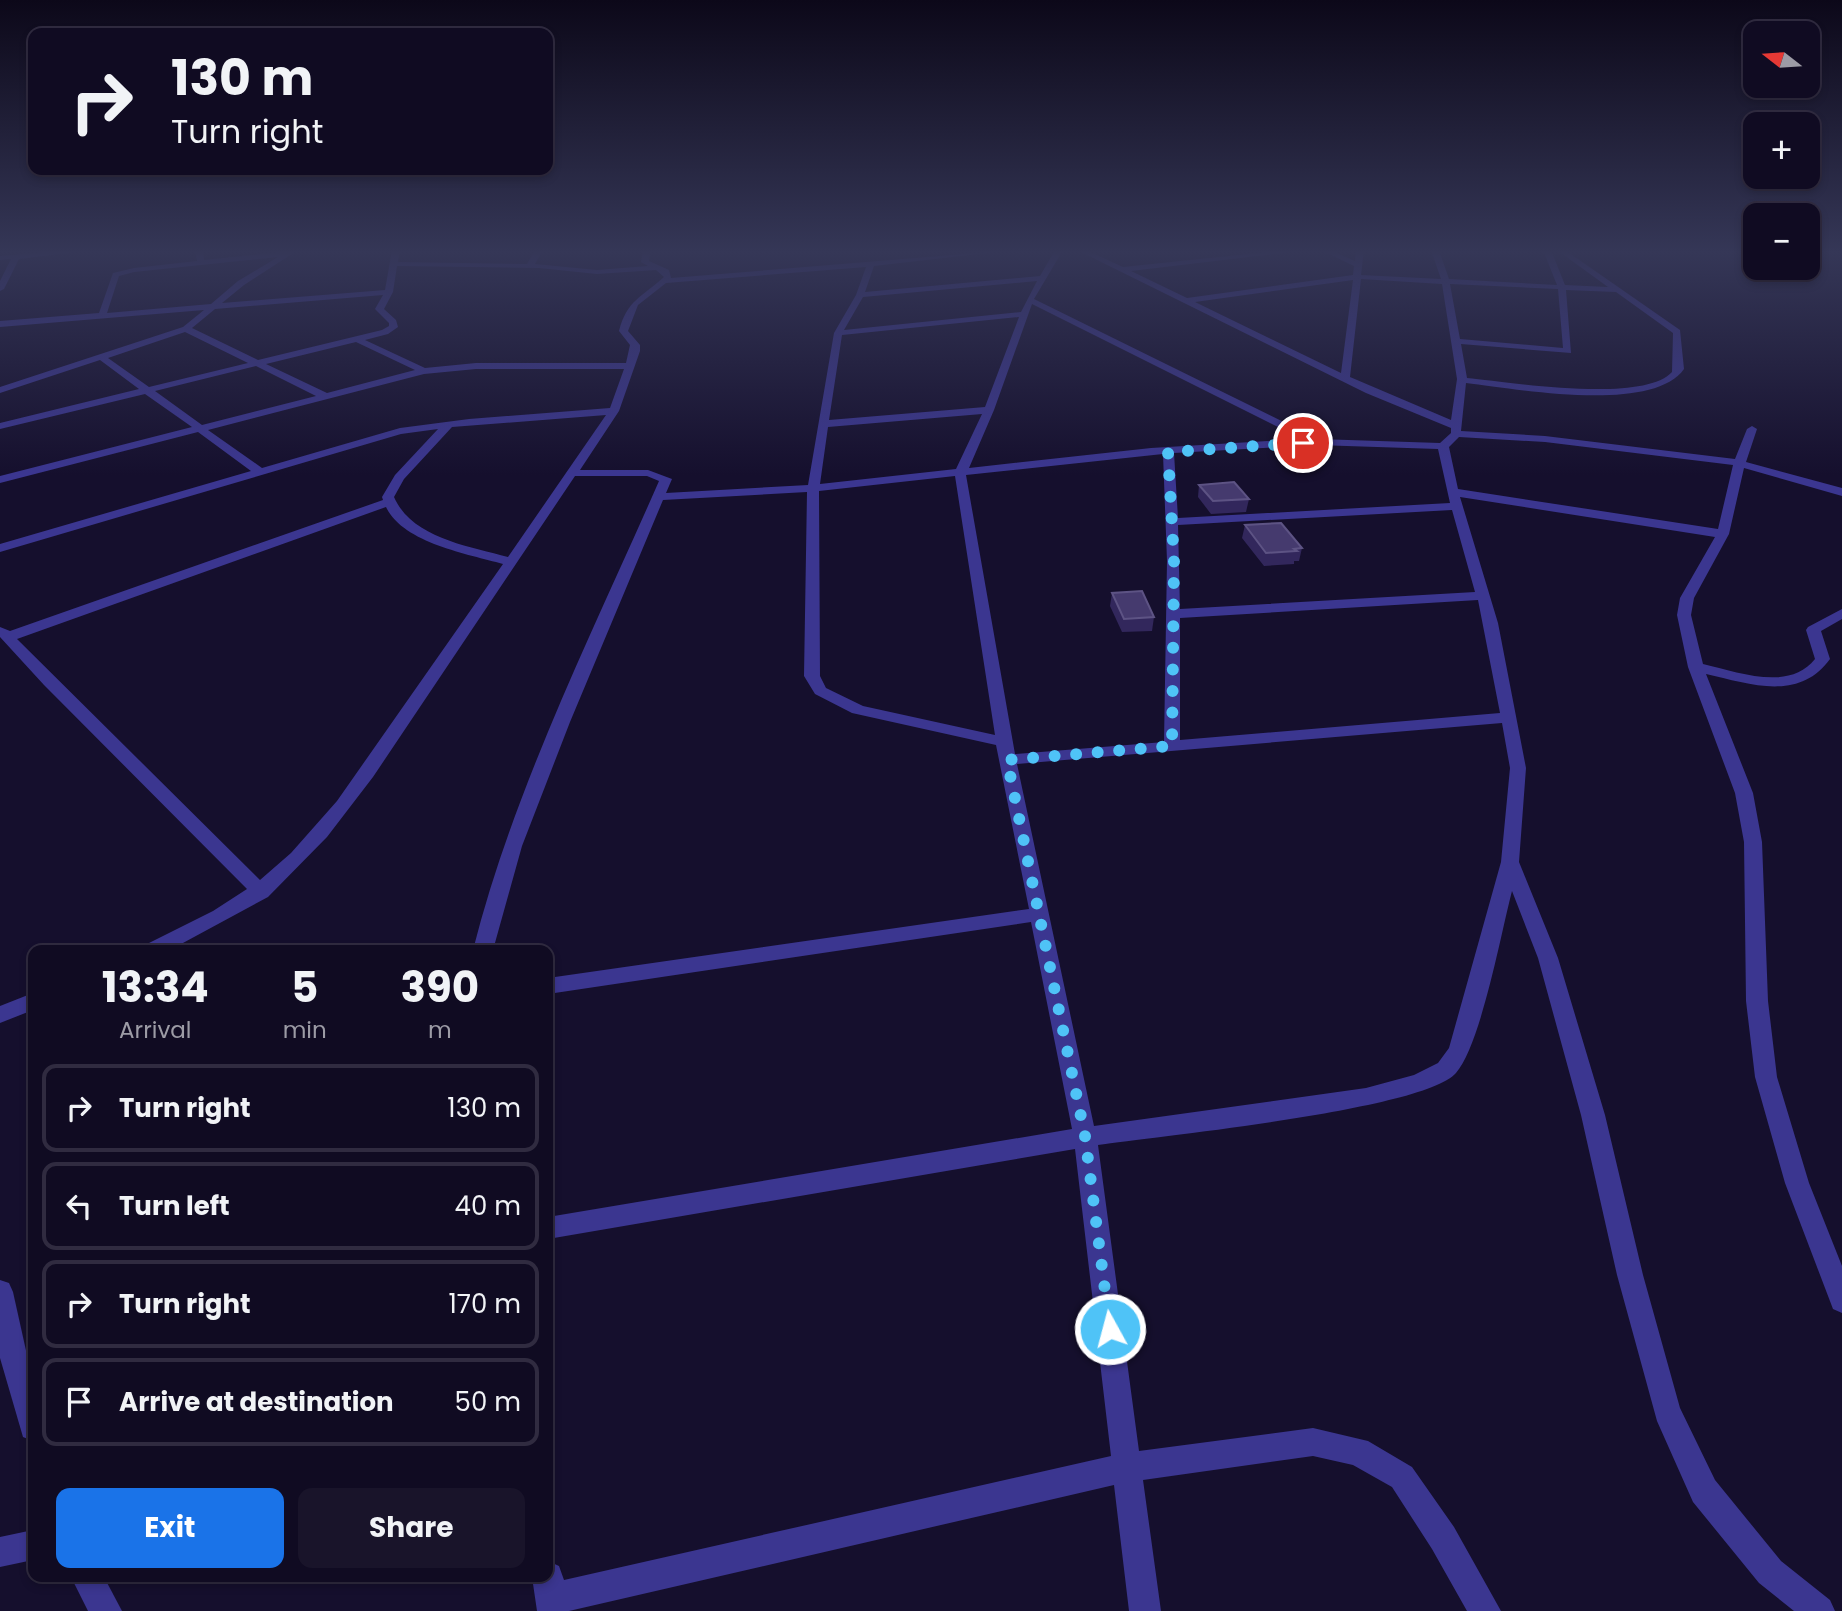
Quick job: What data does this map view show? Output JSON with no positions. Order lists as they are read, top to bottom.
{
  "north": "left",
  "page": {
    "map_buttons": ["+", "−"],
    "turn": ["130 m", "Turn right"],
    "eta": [
      "13:34",
      "Arrival",
      "5",
      "min",
      "390",
      "m"
    ],
    "list": [
      {
        "name": "Turn right",
        "value": "130 m"
      },
      {
        "name": "Turn left",
        "value": "40 m"
      },
      {
        "name": "Turn right",
        "value": "170 m"
      },
      {
        "name": "Arrive at destination",
        "value": "50 m"
      }
    ],
    "buttons": ["Exit", "Share"]
  }
}
